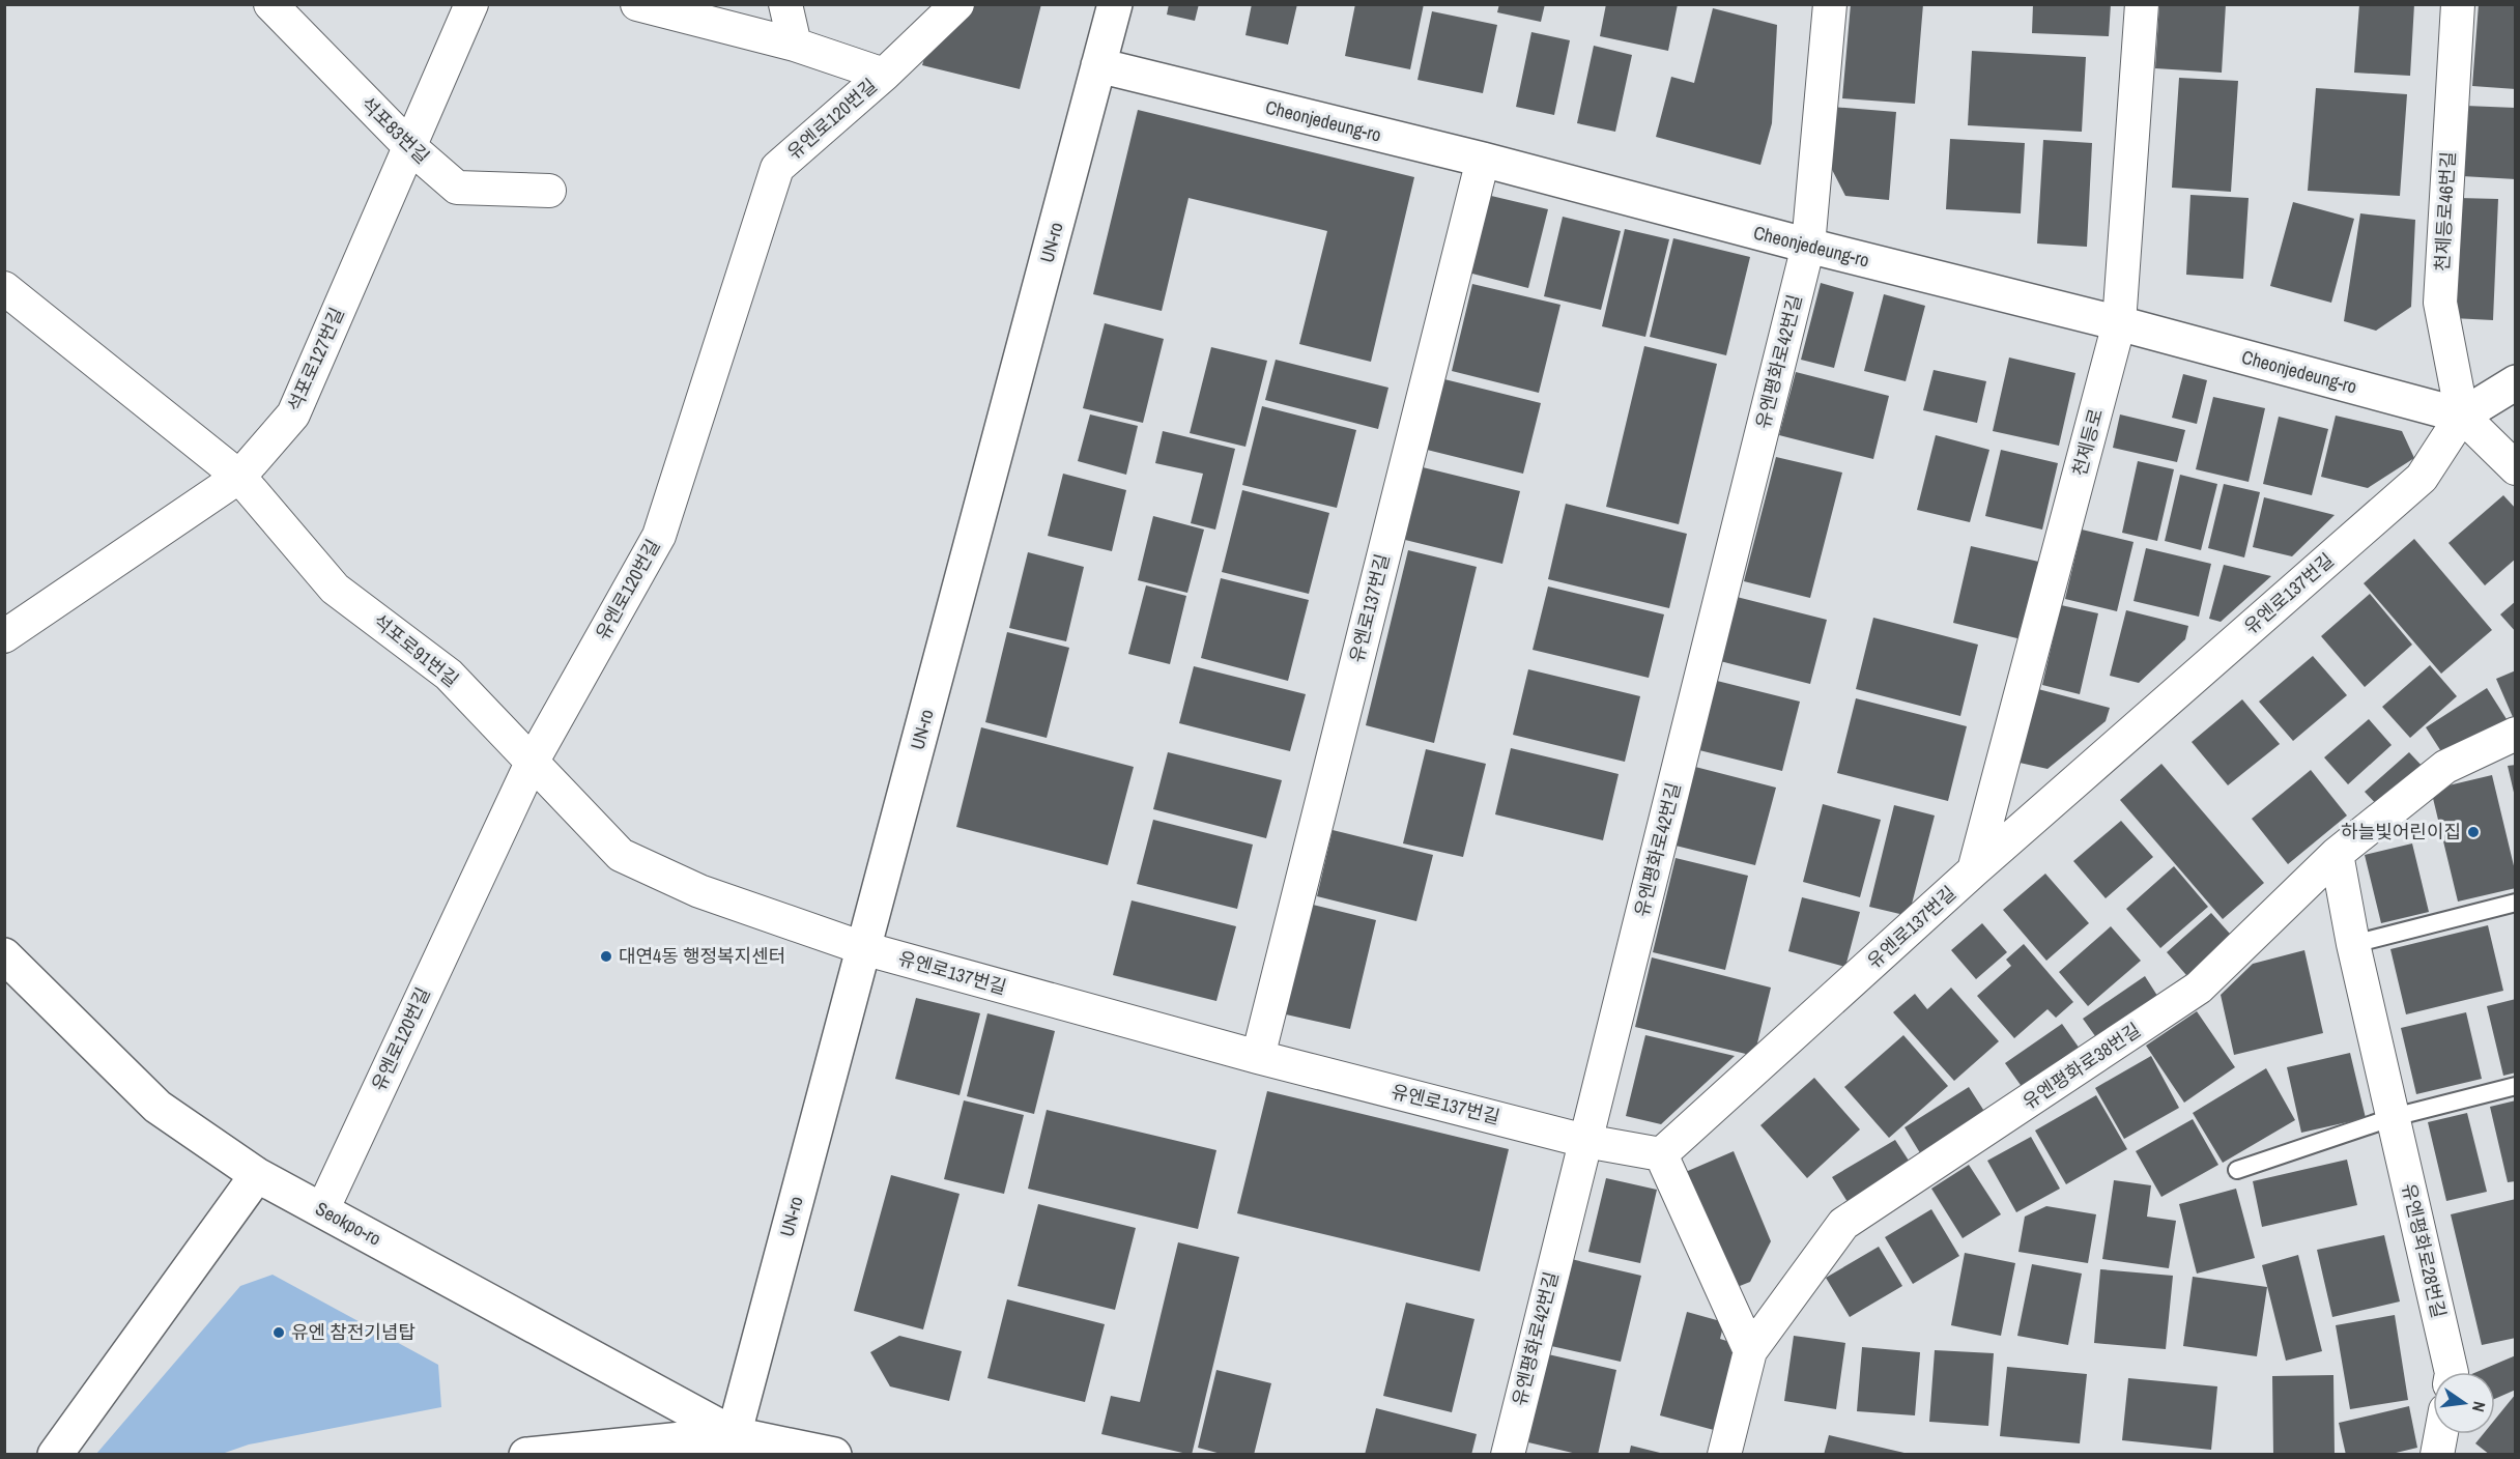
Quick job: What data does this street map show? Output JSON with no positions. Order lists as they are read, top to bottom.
{
  "streets": {
    "main road": ["Cheonjedeung-ro", "UN-ro", "Seokpo-ro"],
    "street": [
      "유엔로120번길",
      "석포83번길",
      "천제등로46번길",
      "석포로127번길",
      "유엔평화로42번길",
      "천제등로",
      "유엔로137번길",
      "석포로91번길",
      "유엔평화로38번길",
      "유엔평화로28번길"
    ]
  },
  "crossings": [
    ["유엔로120번길", "석포로91번길"],
    ["유엔로120번길", "Seokpo-ro"],
    ["Cheonjedeung-ro", "천제등로46번길"],
    ["Cheonjedeung-ro", "UN-ro"],
    ["Cheonjedeung-ro", "유엔평화로42번길"],
    ["Cheonjedeung-ro", "천제등로"],
    ["Cheonjedeung-ro", "유엔로137번길"],
    ["석포83번길", "석포로127번길"],
    ["천제등로46번길", "유엔로137번길"],
    ["UN-ro", "유엔로137번길"],
    ["UN-ro", "석포로91번길"],
    ["UN-ro", "Seokpo-ro"],
    ["석포로127번길", "석포로91번길"],
    ["유엔평화로42번길", "유엔로137번길"],
    ["천제등로", "유엔로137번길"],
    ["유엔로137번길", "석포로91번길"],
    ["유엔평화로38번길", "유엔평화로28번길"]
  ],
  "places": ["하늘빛어린이집", "대연4동 행정복지센터", "유엔 참전기념탑"],
  "north": "right"
}
